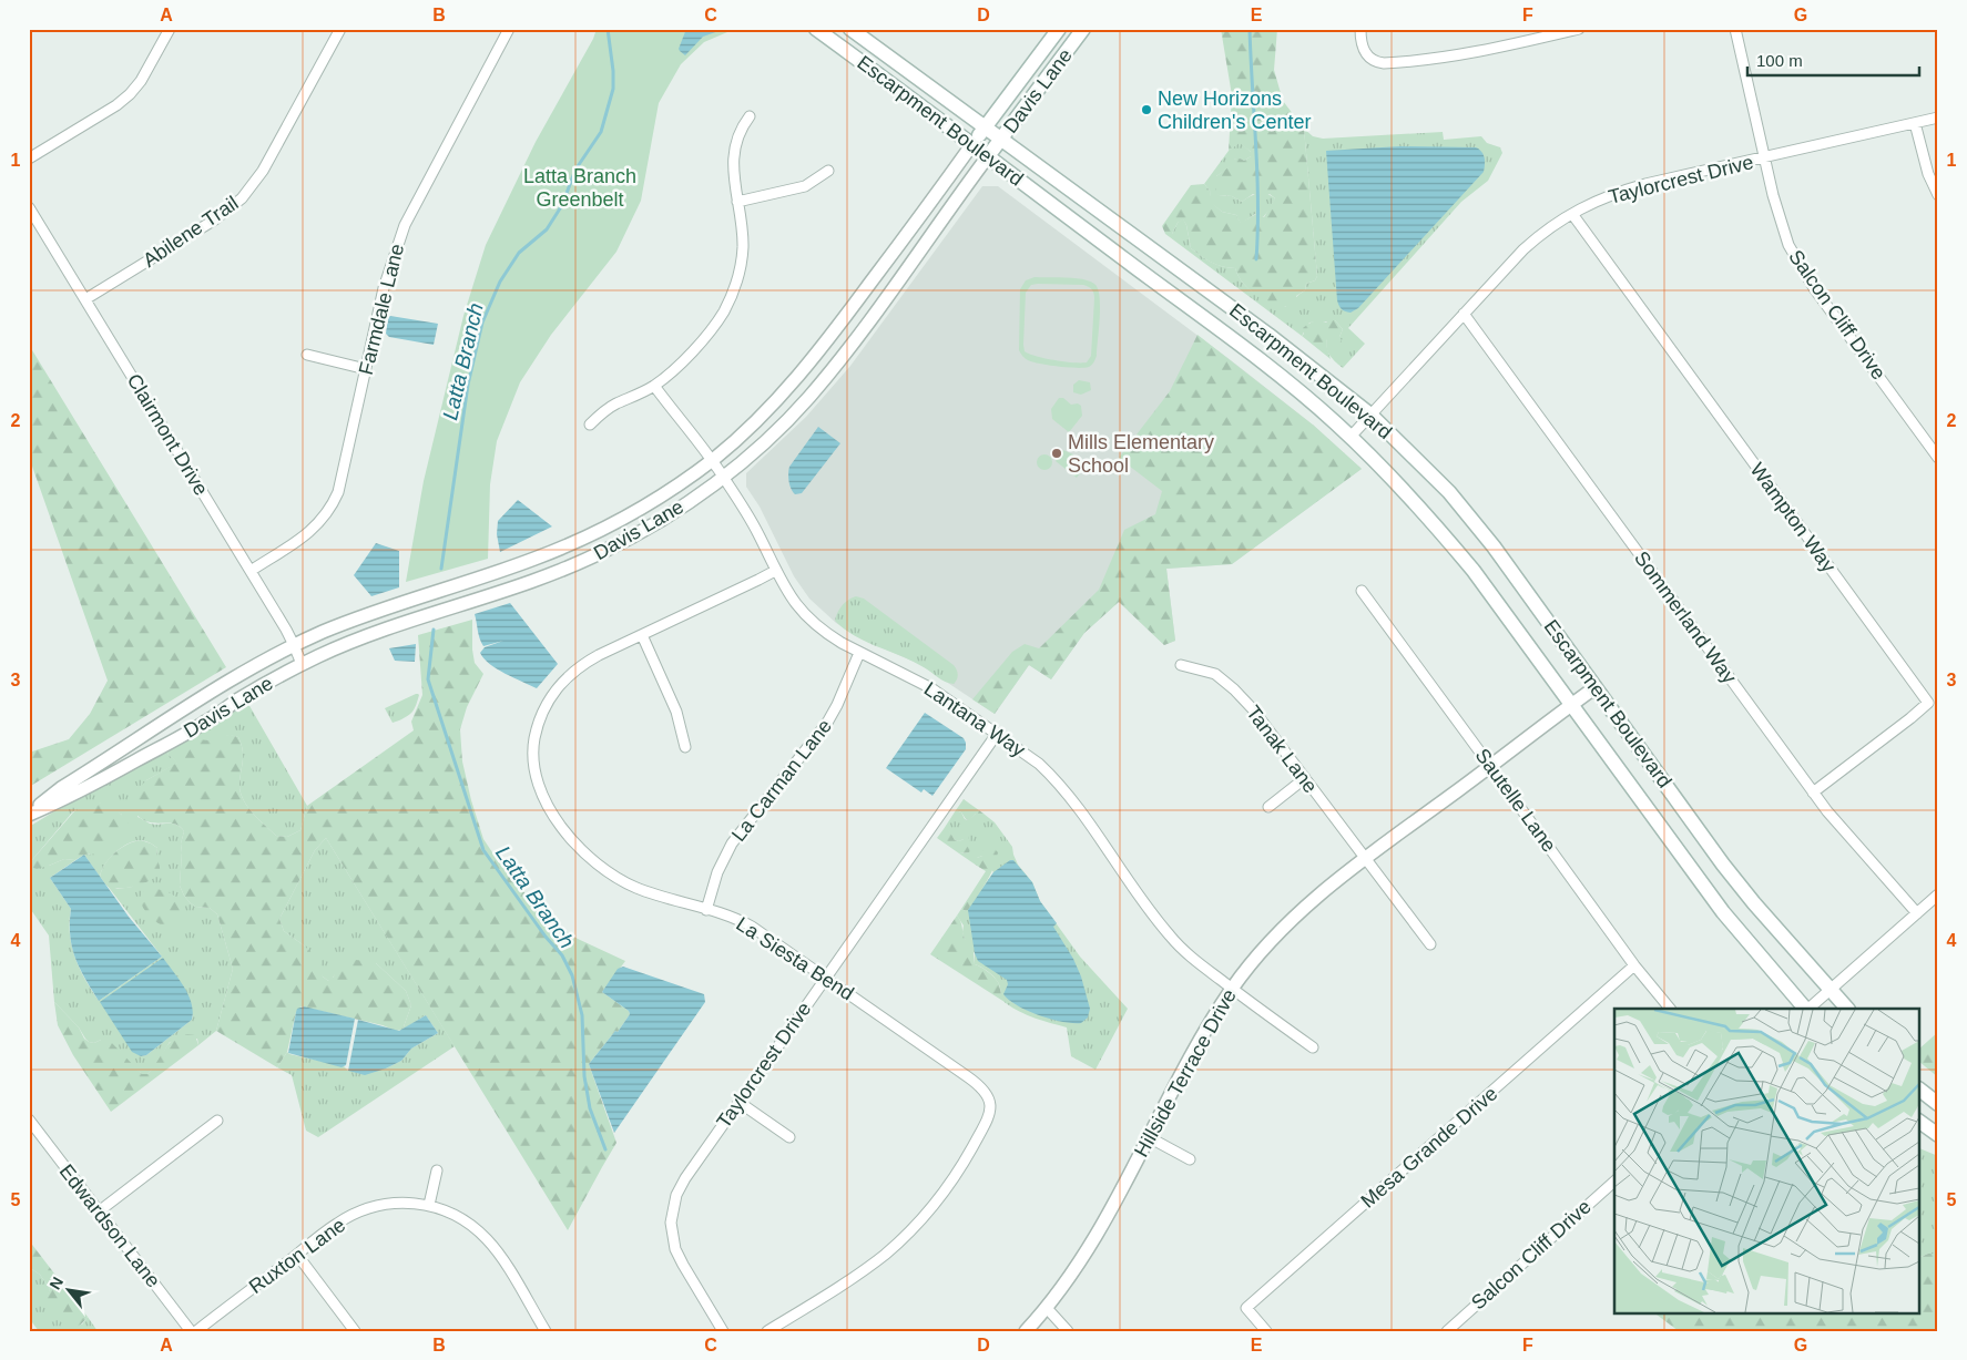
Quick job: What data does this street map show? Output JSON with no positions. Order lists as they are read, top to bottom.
{
  "streets": {
    "main road": ["Davis Lane", "Escarpment Boulevard"],
    "street": [
      "Taylorcrest Drive",
      "Abilene Trail",
      "Farmdale Lane",
      "Salcon Cliff Drive",
      "Clairmont Drive",
      "Wampton Way",
      "Sommerland Way",
      "Lantana Way",
      "Tanak Lane",
      "La Carman Lane",
      "Sautelle Lane",
      "La Siesta Bend",
      "Hillside Terrace Drive",
      "Mesa Grande Drive",
      "Edwardson Lane",
      "Ruxton Lane"
    ]
  },
  "crossings": [
    ["Davis Lane", "Escarpment Boulevard"],
    ["Davis Lane", "Clairmont Drive"],
    ["Davis Lane", "Lantana Way"],
    ["Escarpment Boulevard", "Taylorcrest Drive"],
    ["Escarpment Boulevard", "Hillside Terrace Drive"],
    ["Taylorcrest Drive", "Salcon Cliff Drive"],
    ["Taylorcrest Drive", "Wampton Way"],
    ["Taylorcrest Drive", "Sommerland Way"],
    ["Taylorcrest Drive", "Lantana Way"],
    ["Taylorcrest Drive", "La Siesta Bend"],
    ["Abilene Trail", "Clairmont Drive"],
    ["Farmdale Lane", "Clairmont Drive"],
    ["Wampton Way", "Sommerland Way"],
    ["Lantana Way", "La Carman Lane"],
    ["Lantana Way", "La Siesta Bend"],
    ["Lantana Way", "Hillside Terrace Drive"],
    ["Tanak Lane", "Hillside Terrace Drive"],
    ["La Carman Lane", "La Siesta Bend"],
    ["Sautelle Lane", "Hillside Terrace Drive"],
    ["Sautelle Lane", "Mesa Grande Drive"]
  ],
  "water": ["Latta Branch"],
  "parks": ["Latta Branch Greenbelt"],
  "places": ["New Horizons Children's Center", "Mills Elementary School"],
  "scale_bar": "100 m",
  "north": "top left",
  "grid": {
    "columns": [
      "A",
      "B",
      "C",
      "D",
      "E",
      "F",
      "G"
    ],
    "rows": [
      "1",
      "2",
      "3",
      "4",
      "5"
    ]
  }
}
